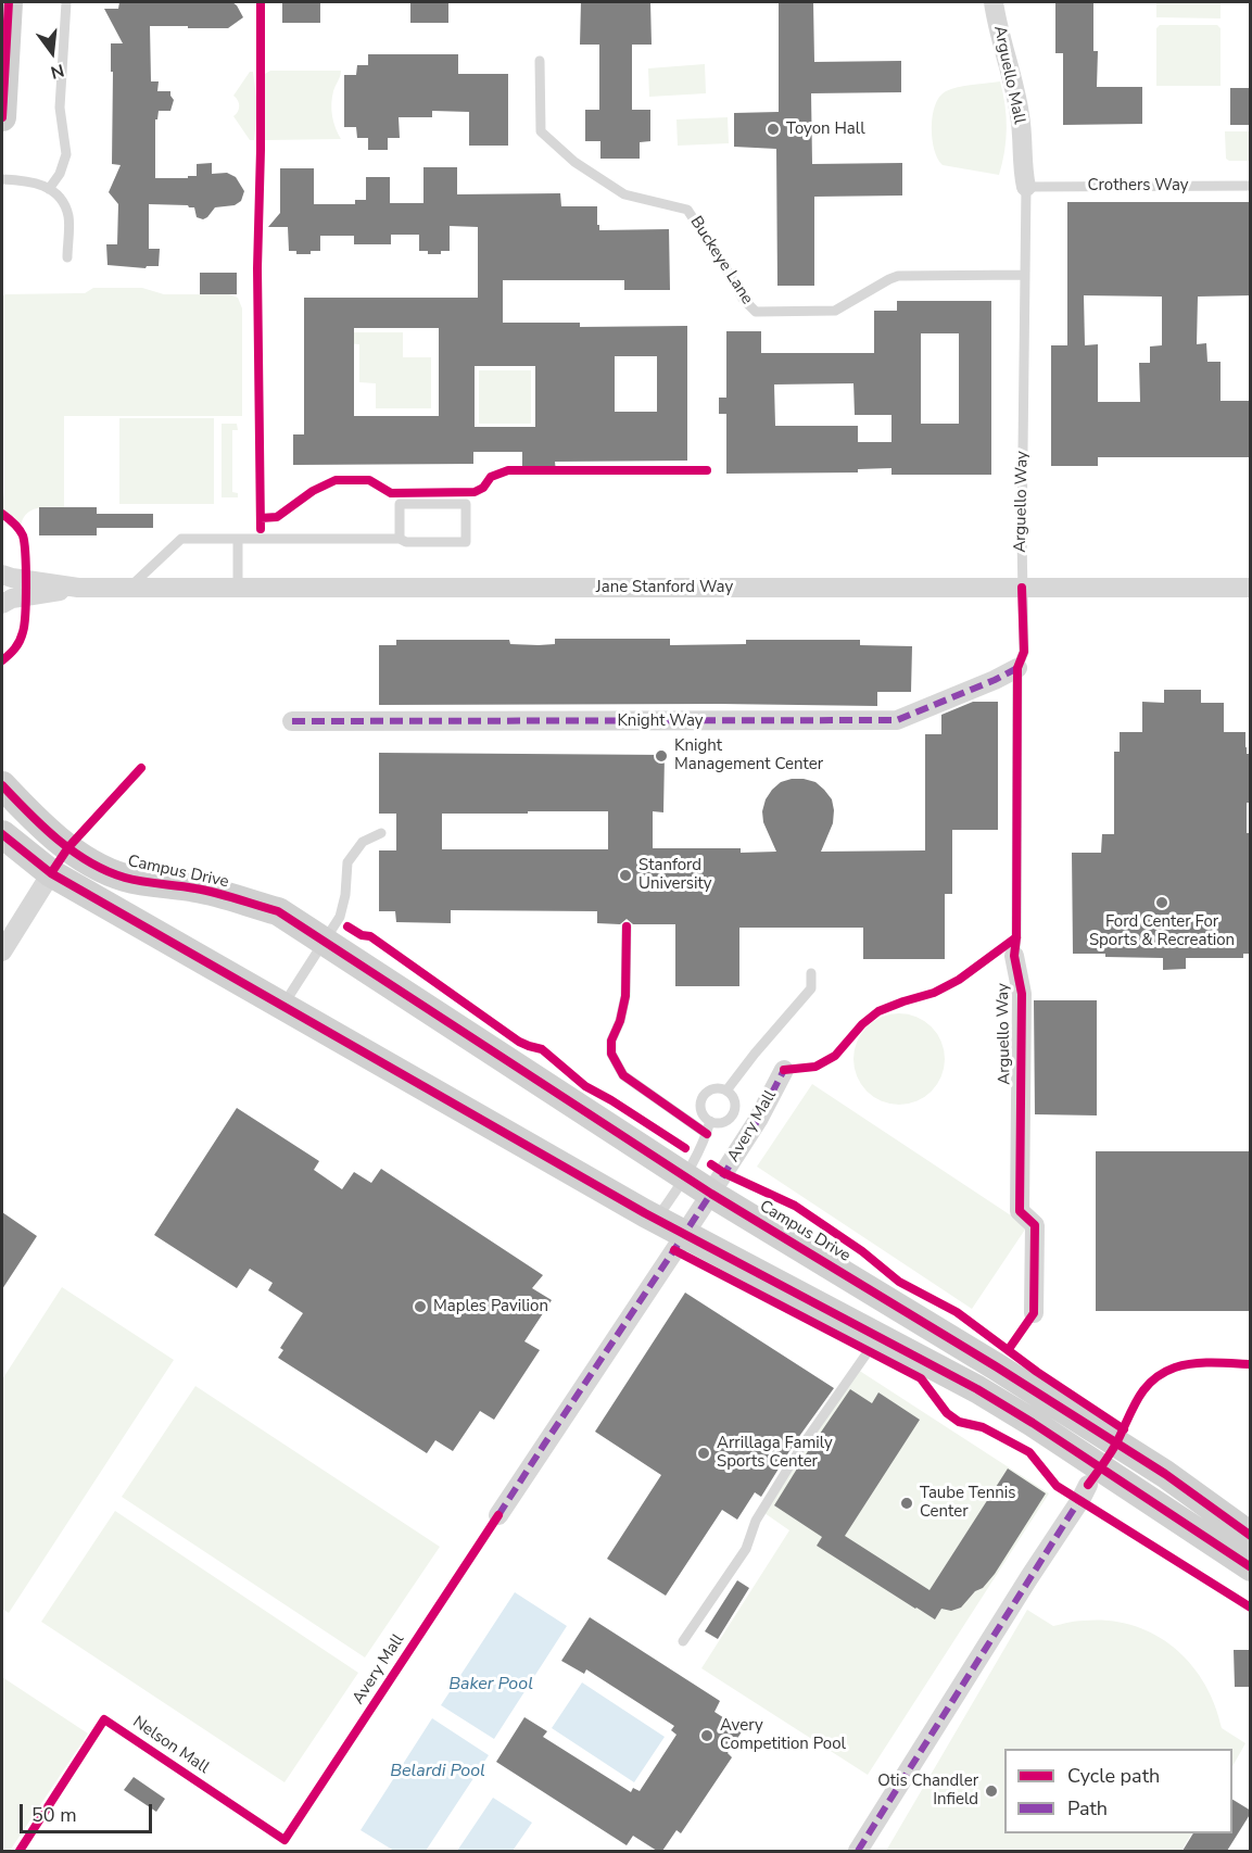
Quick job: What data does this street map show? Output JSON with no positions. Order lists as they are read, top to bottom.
{
  "streets": {
    "street": [
      "Arguello Mall",
      "Arguello Way",
      "Jane Stanford Way",
      "Knight Way",
      "Campus Drive",
      "Avery Mall"
    ],
    "lane": ["Crothers Way", "Buckeye Lane"],
    "cycle path": ["Nelson Mall"]
  },
  "crossings": [
    ["Arguello Mall", "Crothers Way"],
    ["Arguello Mall", "Arguello Way"],
    ["Crothers Way", "Arguello Way"],
    ["Buckeye Lane", "Arguello Way"],
    ["Arguello Way", "Jane Stanford Way"],
    ["Arguello Way", "Knight Way"]
  ],
  "water": ["Baker Pool", "Belardi Pool"],
  "places": [
    "Toyon Hall",
    "Knight Management Center",
    "Stanford University",
    "Ford Center For Sports & Recreation",
    "Maples Pavilion",
    "Arrillaga Family Sports Center",
    "Taube Tennis Center",
    "Avery Competition Pool",
    "Otis Chandler Infield"
  ],
  "legend": ["Cycle path", "Path"],
  "scale_bar": "50 m",
  "north": "bottom"
}
